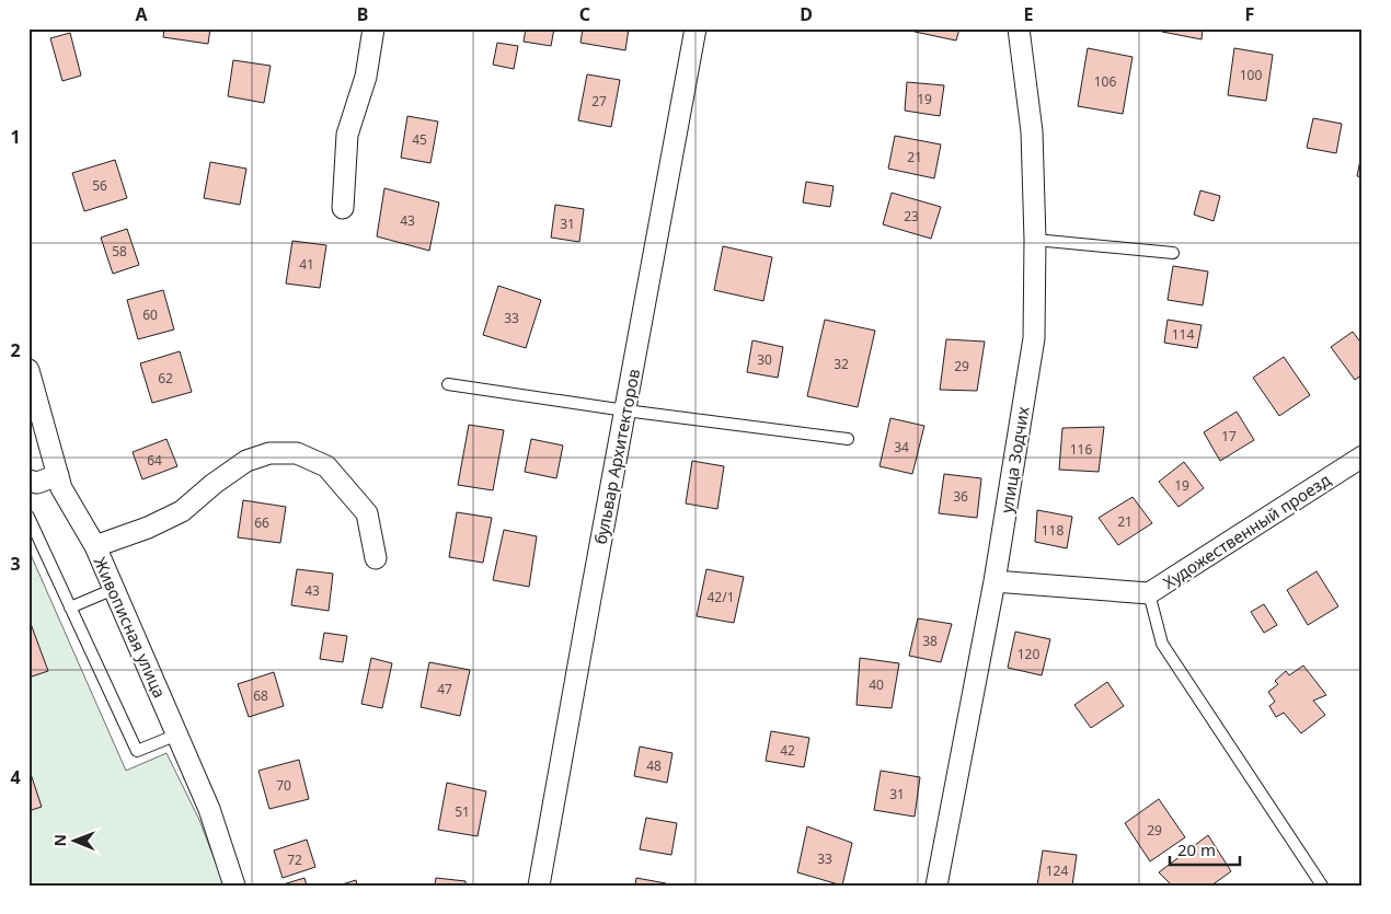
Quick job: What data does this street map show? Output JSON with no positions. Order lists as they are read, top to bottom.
{
  "streets": {
    "street": [
      "бульвар Архитекторов",
      "улица Зодчих",
      "Художественный проезд",
      "Живописная улица"
    ]
  },
  "crossings": [
    ["улица Зодчих", "Художественный проезд"]
  ],
  "house_numbers": [
    "100",
    "106",
    "19",
    "27",
    "45",
    "21",
    "56",
    "23",
    "43",
    "31",
    "58",
    "41",
    "60",
    "33",
    "114",
    "30",
    "32",
    "29",
    "62",
    "17",
    "34",
    "116",
    "64",
    "19",
    "36",
    "21",
    "66",
    "118",
    "43",
    "42/1",
    "38",
    "120",
    "40",
    "47",
    "68",
    "42",
    "48",
    "70",
    "31",
    "51",
    "29",
    "33",
    "72",
    "124"
  ],
  "scale_bar": "20 m",
  "north": "left",
  "grid": {
    "columns": [
      "A",
      "B",
      "C",
      "D",
      "E",
      "F"
    ],
    "rows": [
      "1",
      "2",
      "3",
      "4"
    ]
  }
}
